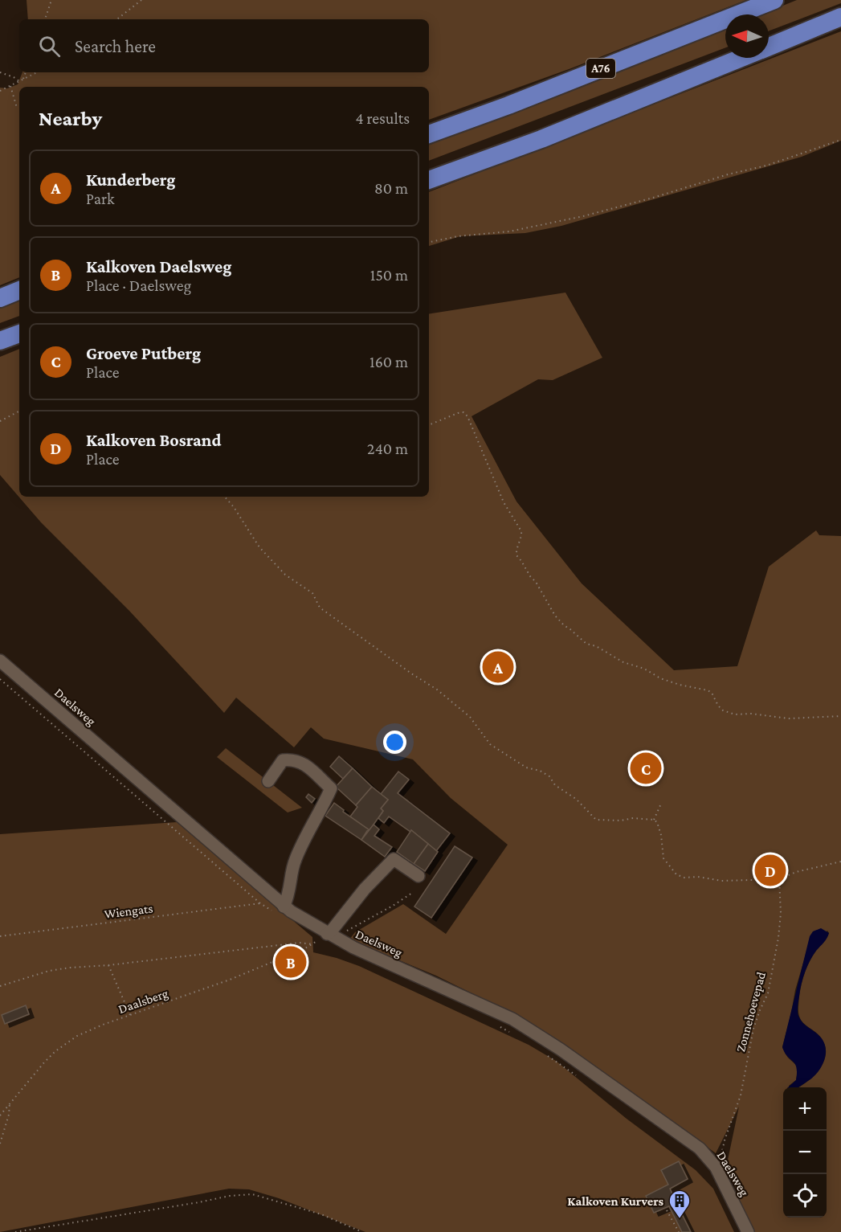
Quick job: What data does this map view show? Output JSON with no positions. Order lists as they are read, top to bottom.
{
  "streets": {
    "highway": ["A76"],
    "street": ["Daelsweg"],
    "path": ["Wiengats", "Daalsberg", "Zonnehoevepad"]
  },
  "crossings": [
    ["Daelsweg", "Daalsberg"]
  ],
  "places": {
    "building": ["Kalkoven Kurvers"]
  },
  "north": "left",
  "page": {
    "search": "Search here",
    "heading": ["Nearby", "4 results"],
    "list": [
      {
        "mark": "A",
        "name": "Kunderberg",
        "note": "Park",
        "value": "80 m"
      },
      {
        "mark": "B",
        "name": "Kalkoven Daelsweg",
        "note": "Place · Daelsweg",
        "value": "150 m"
      },
      {
        "mark": "C",
        "name": "Groeve Putberg",
        "note": "Place",
        "value": "160 m"
      },
      {
        "mark": "D",
        "name": "Kalkoven Bosrand",
        "note": "Place",
        "value": "240 m"
      }
    ],
    "pins": [
      "A",
      "C",
      "D",
      "B"
    ],
    "map_buttons": ["+", "−"]
  }
}
